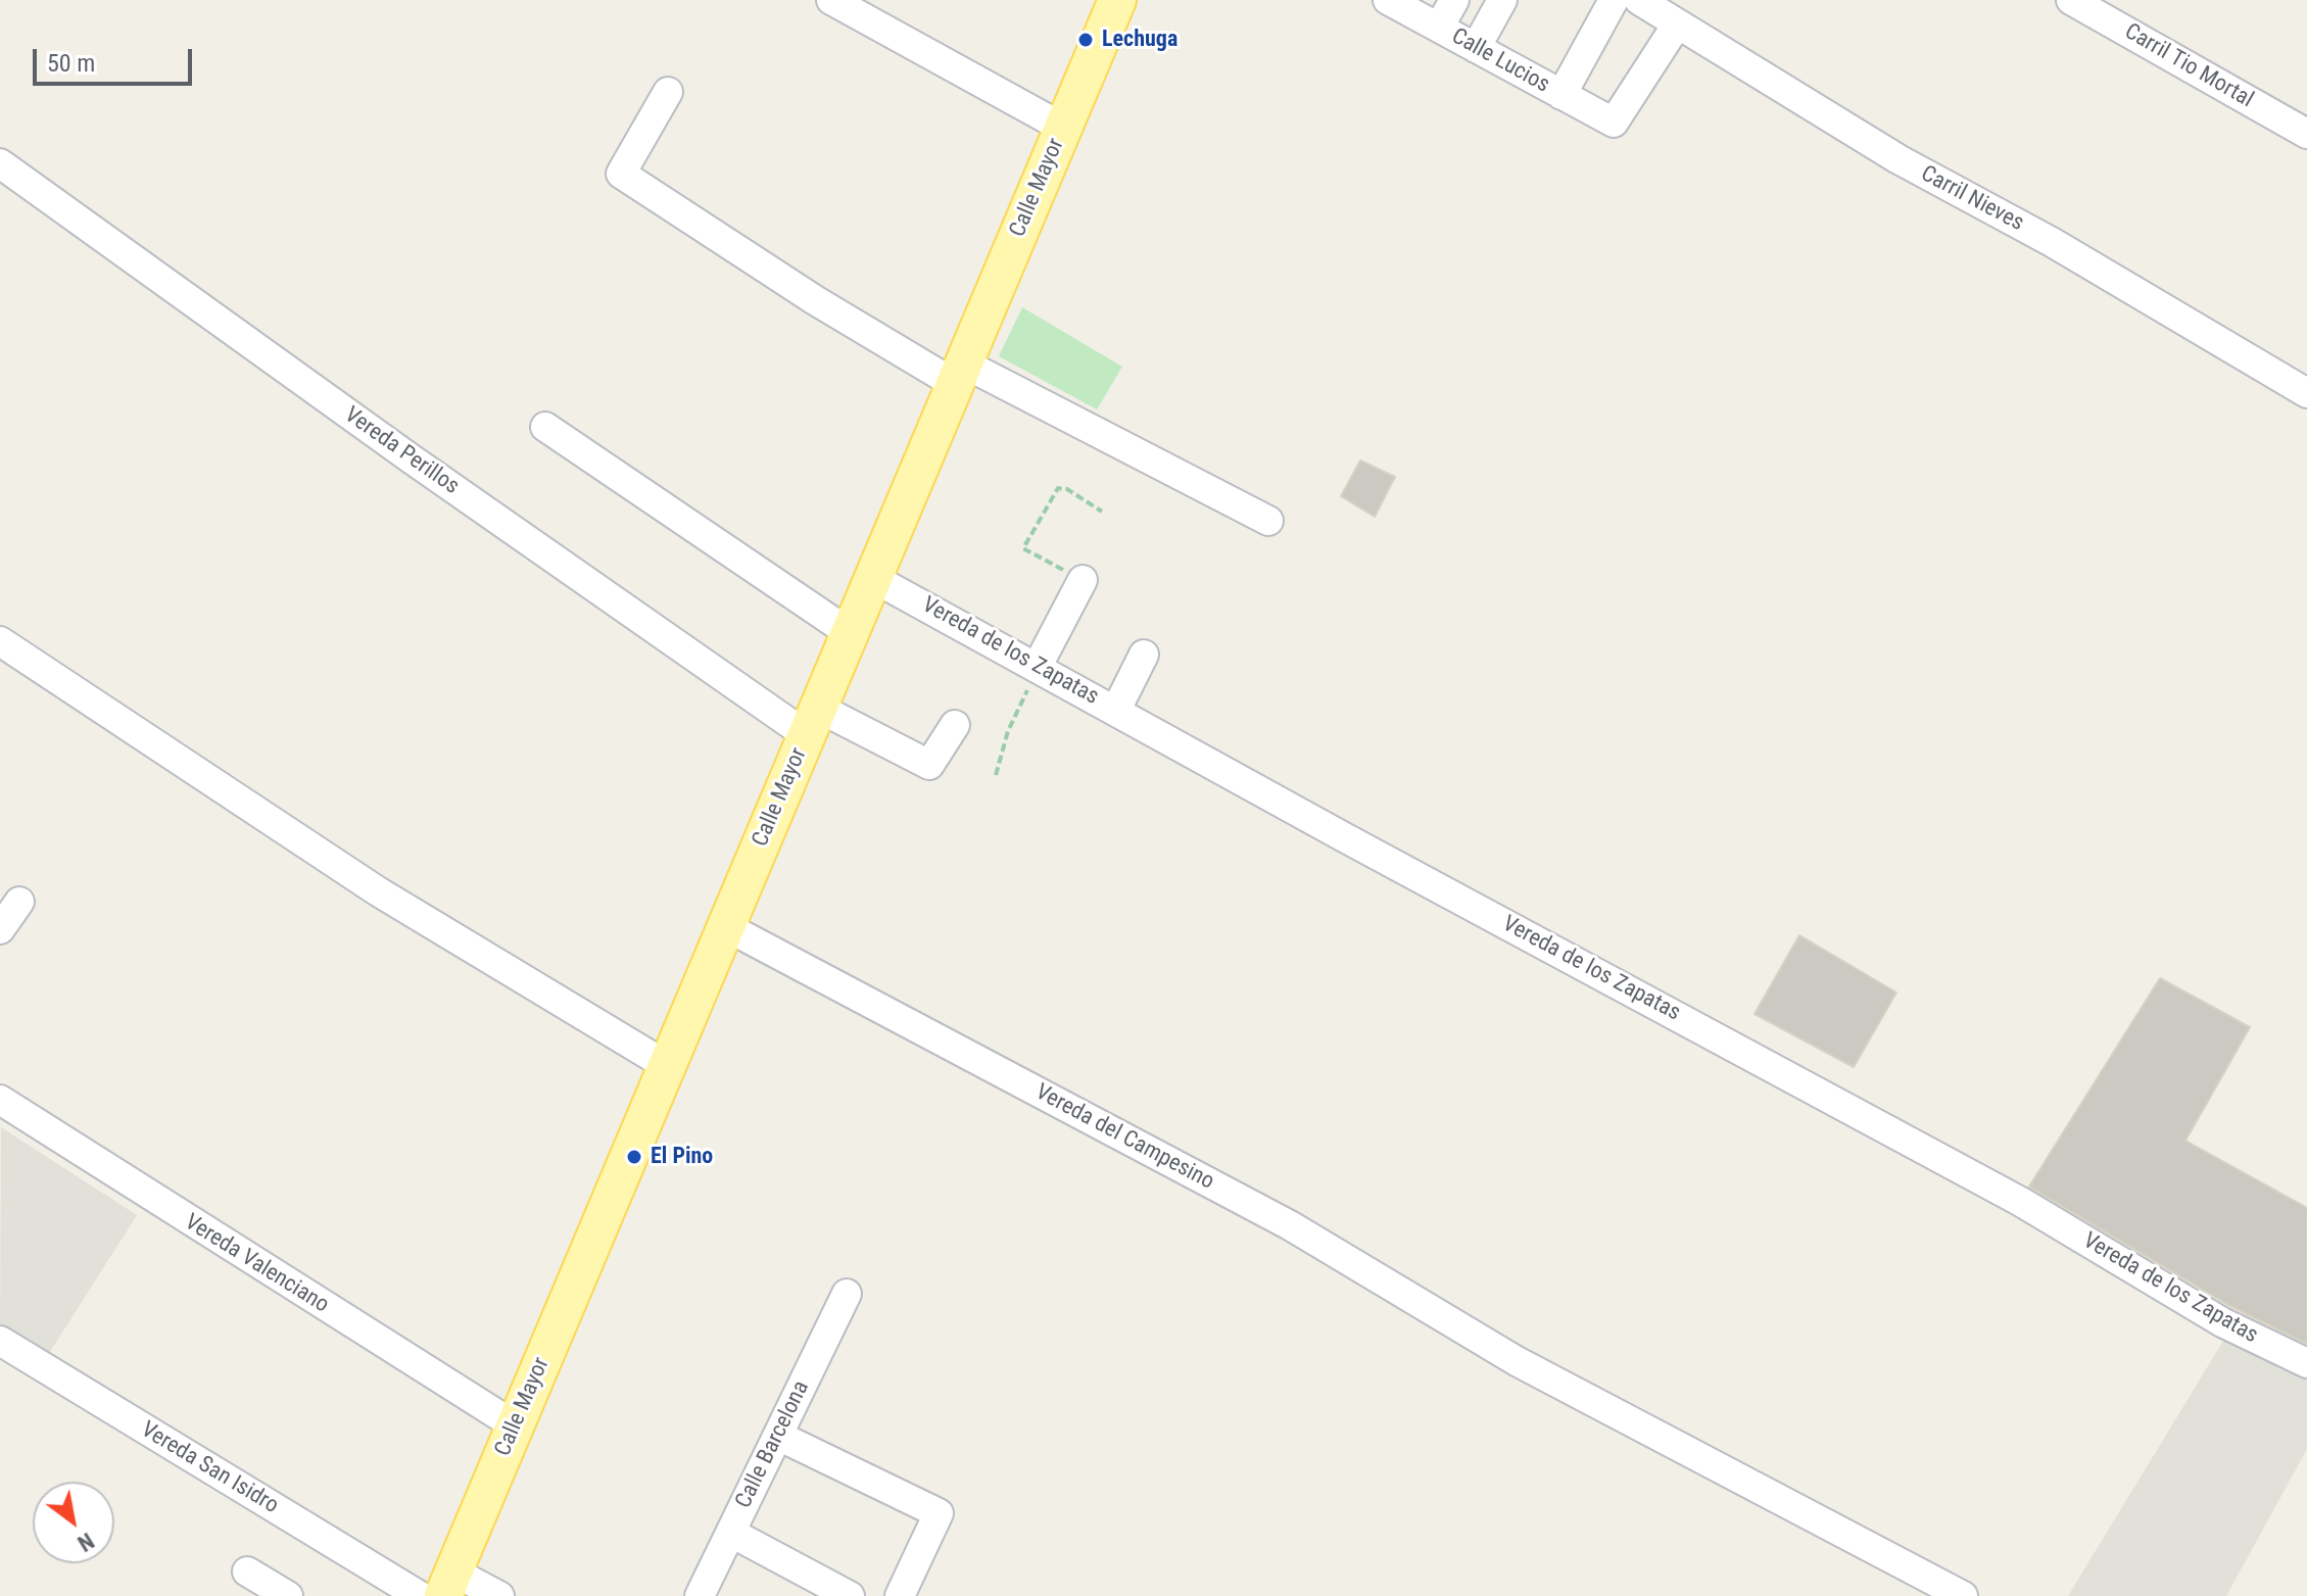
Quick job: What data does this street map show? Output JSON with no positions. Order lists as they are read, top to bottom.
{
  "streets": {
    "main road": ["Calle Mayor"],
    "street": [
      "Calle Lucios",
      "Carril Tio Mortal",
      "Carril Nieves",
      "Vereda Perillos",
      "Vereda de los Zapatas",
      "Vereda del Campesino",
      "Vereda Valenciano",
      "Calle Barcelona",
      "Vereda San Isidro"
    ]
  },
  "crossings": [
    ["Calle Lucios", "Carril Nieves"],
    ["Calle Mayor", "Vereda Perillos"],
    ["Calle Mayor", "Vereda de los Zapatas"],
    ["Calle Mayor", "Vereda del Campesino"],
    ["Calle Mayor", "Vereda Valenciano"]
  ],
  "places": ["Lechuga", "El Pino"],
  "scale_bar": "50 m",
  "north": "bottom right"
}
